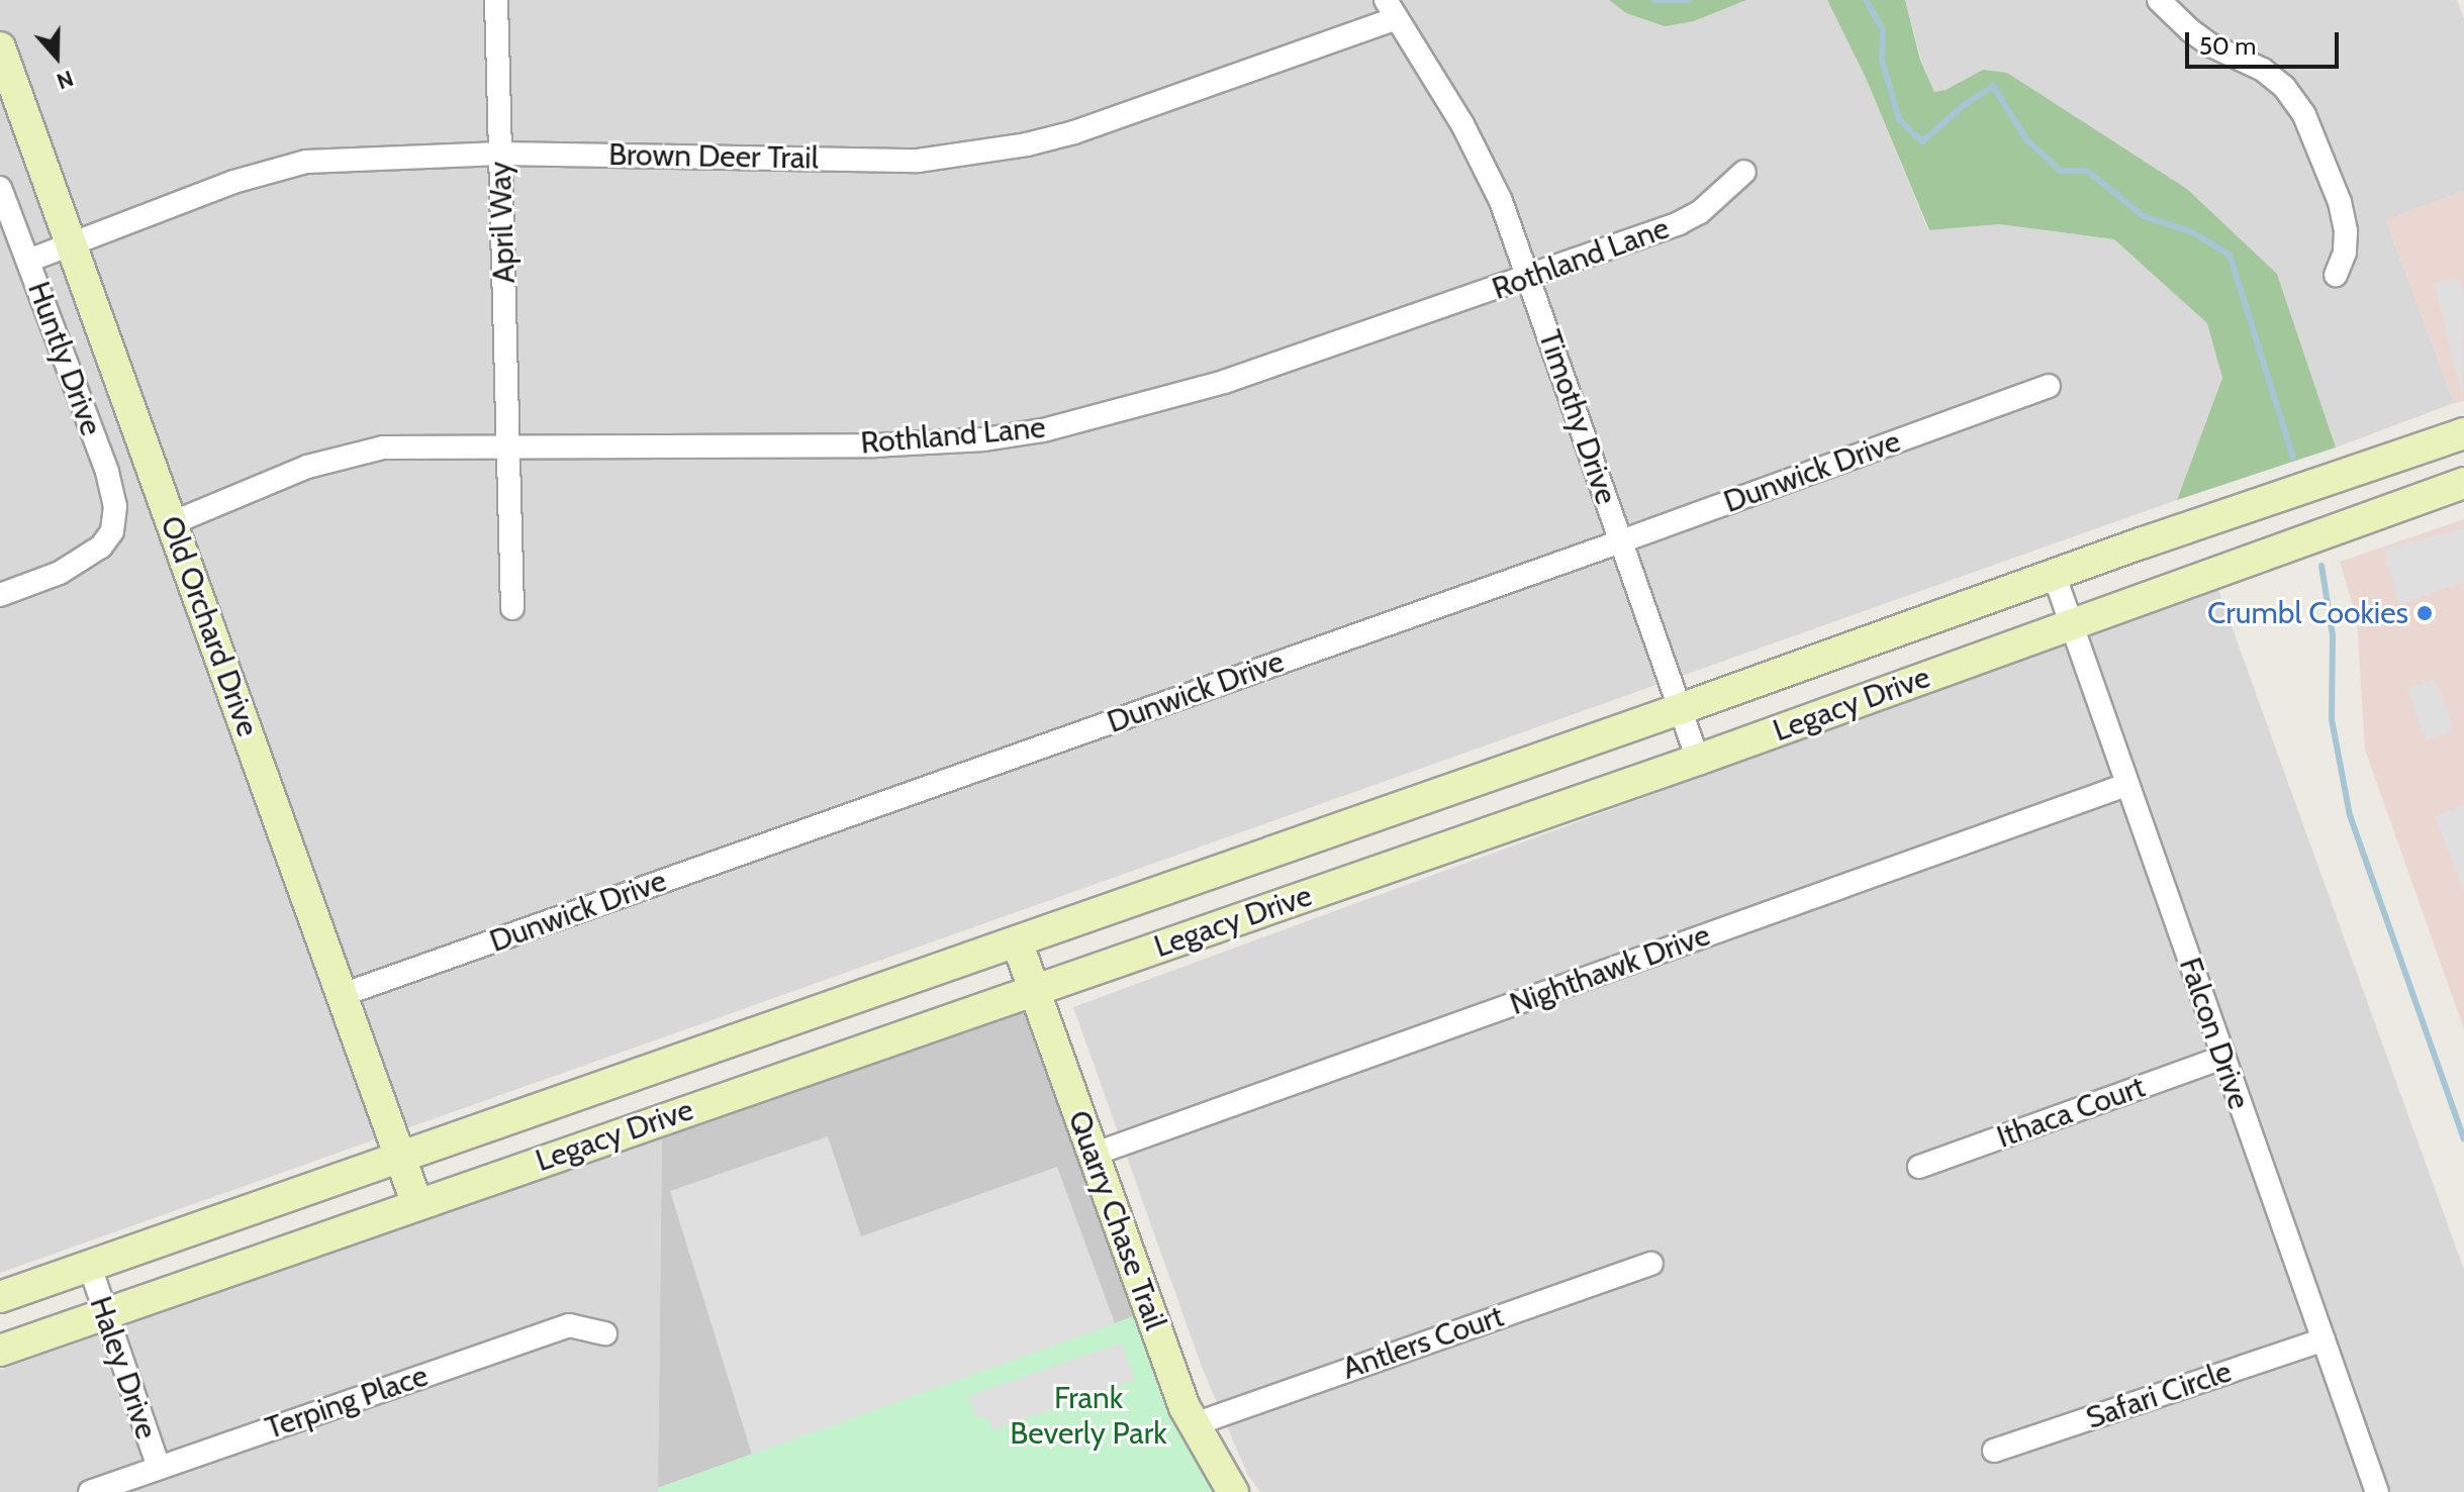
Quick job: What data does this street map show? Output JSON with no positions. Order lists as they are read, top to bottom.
{
  "streets": {
    "main road": ["Old Orchard Drive", "Legacy Drive", "Quarry Chase Trail"],
    "street": [
      "Brown Deer Trail",
      "April Way",
      "Rothland Lane",
      "Huntly Drive",
      "Timothy Drive",
      "Dunwick Drive",
      "Nighthawk Drive",
      "Falcon Drive",
      "Ithaca Court",
      "Antlers Court",
      "Haley Drive",
      "Safari Circle",
      "Terping Place"
    ]
  },
  "crossings": [
    ["Brown Deer Trail", "April Way"],
    ["Brown Deer Trail", "Huntly Drive"],
    ["Brown Deer Trail", "Timothy Drive"],
    ["Brown Deer Trail", "Old Orchard Drive"],
    ["April Way", "Rothland Lane"],
    ["Rothland Lane", "Timothy Drive"],
    ["Rothland Lane", "Old Orchard Drive"],
    ["Timothy Drive", "Dunwick Drive"],
    ["Timothy Drive", "Legacy Drive"],
    ["Dunwick Drive", "Old Orchard Drive"],
    ["Old Orchard Drive", "Legacy Drive"],
    ["Legacy Drive", "Falcon Drive"],
    ["Legacy Drive", "Quarry Chase Trail"],
    ["Legacy Drive", "Haley Drive"],
    ["Nighthawk Drive", "Falcon Drive"],
    ["Nighthawk Drive", "Quarry Chase Trail"],
    ["Falcon Drive", "Ithaca Court"],
    ["Falcon Drive", "Safari Circle"],
    ["Quarry Chase Trail", "Antlers Court"],
    ["Haley Drive", "Terping Place"]
  ],
  "parks": ["Frank Beverly Park"],
  "places": ["Crumbl Cookies"],
  "scale_bar": "50 m",
  "north": "bottom"
}
